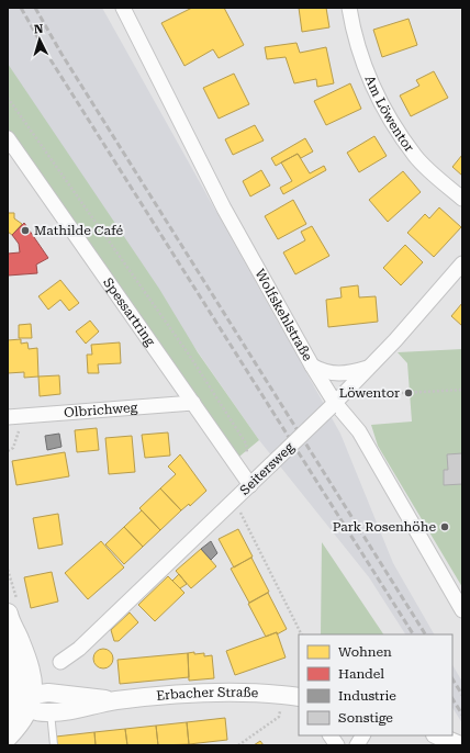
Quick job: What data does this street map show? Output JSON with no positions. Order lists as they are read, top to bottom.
{
  "streets": {
    "street": [
      "Am Löwentor",
      "Spessartring",
      "Wolfskehlstraße",
      "Olbrichweg",
      "Seitersweg",
      "Erbacher Straße"
    ]
  },
  "crossings": [
    ["Spessartring", "Olbrichweg"],
    ["Spessartring", "Seitersweg"],
    ["Wolfskehlstraße", "Seitersweg"]
  ],
  "places": ["Mathilde Café", "Löwentor", "Park Rosenhöhe"],
  "legend": [
    "Wohnen",
    "Handel",
    "Industrie",
    "Sonstige"
  ],
  "north": "top"
}
